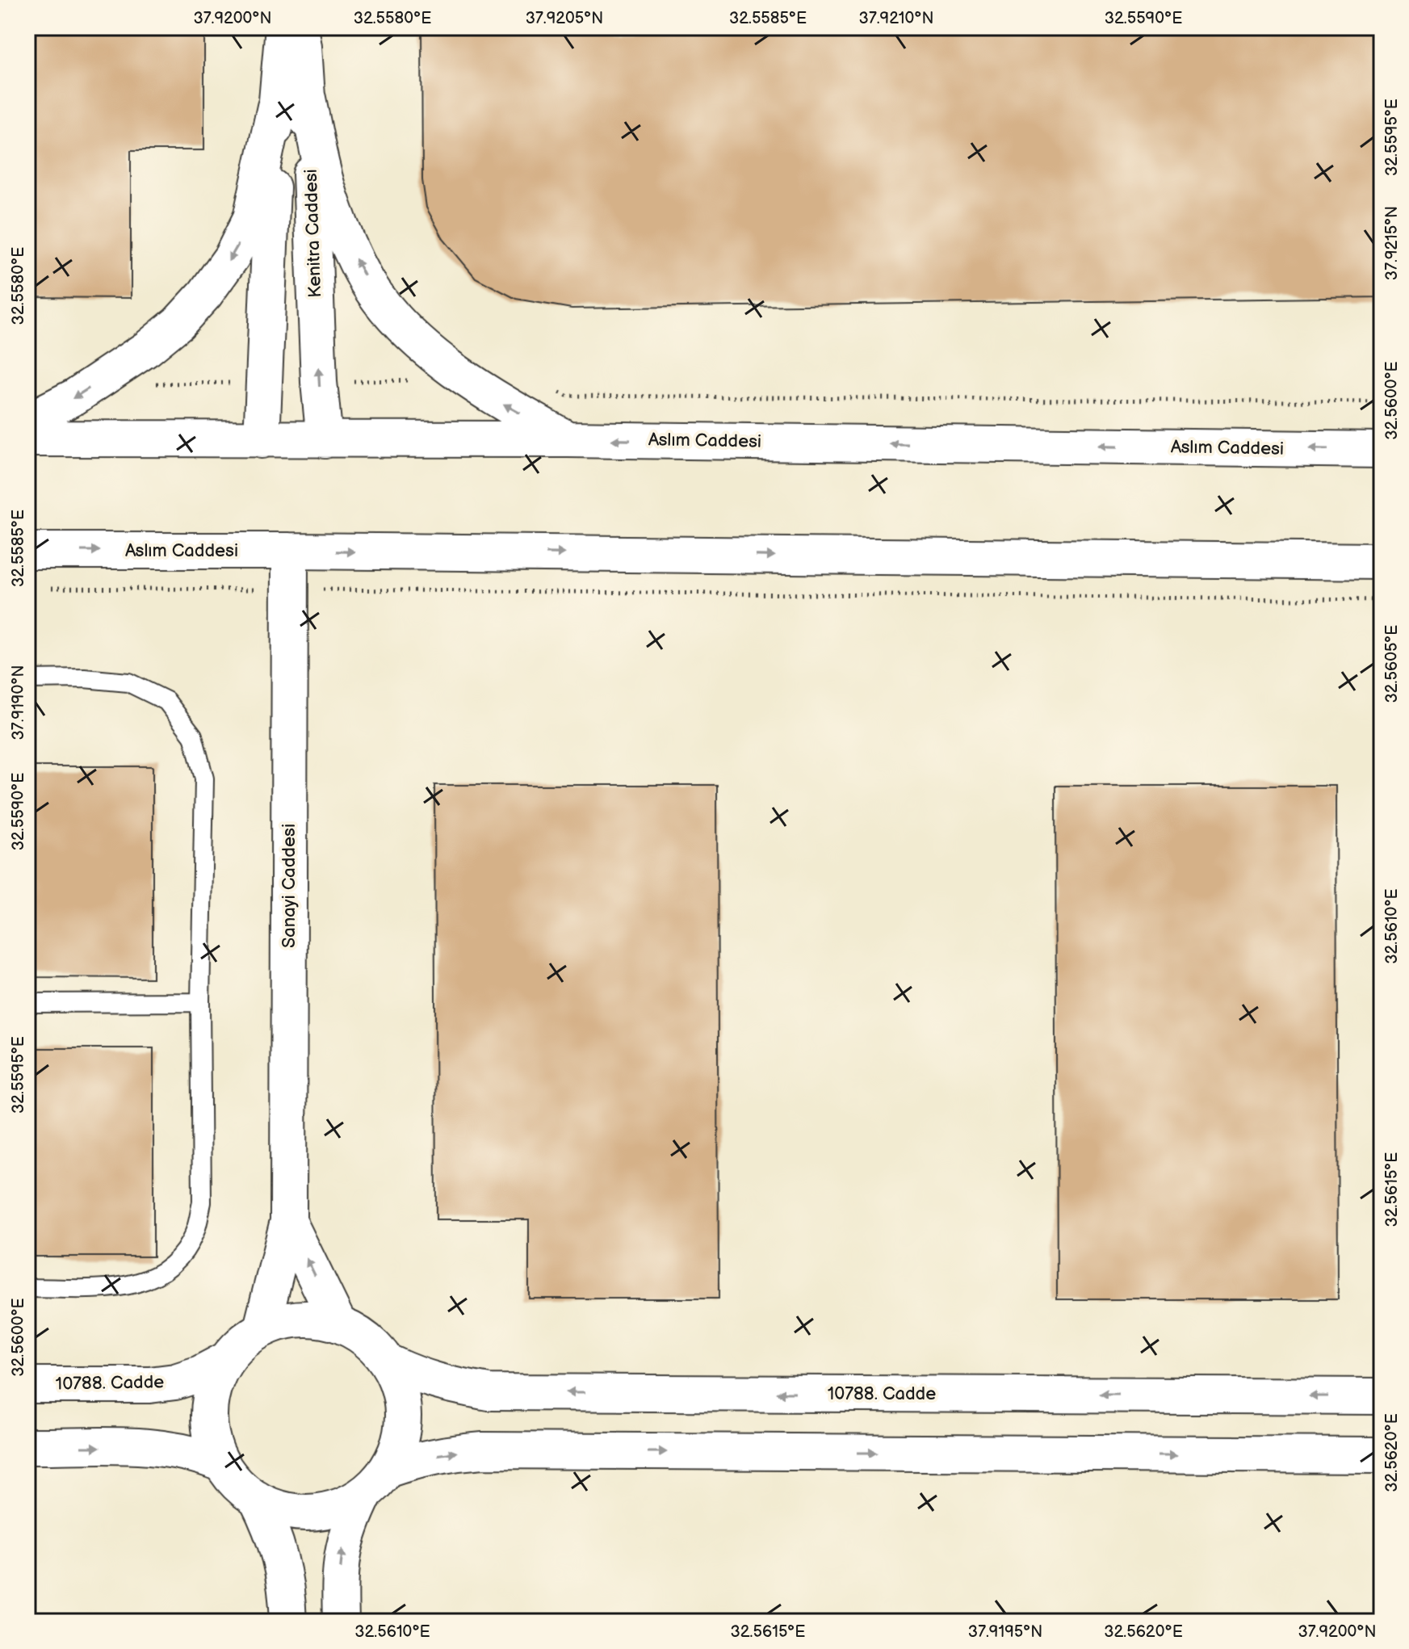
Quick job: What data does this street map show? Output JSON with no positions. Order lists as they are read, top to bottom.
{
  "streets": {
    "street": [
      "Kenitra Caddesi",
      "Aslım Caddesi",
      "Sanayi Caddesi",
      "10788. Cadde"
    ]
  },
  "crossings": [
    ["Kenitra Caddesi", "Aslım Caddesi"],
    ["Aslım Caddesi", "Sanayi Caddesi"],
    ["Sanayi Caddesi", "10788. Cadde"]
  ],
  "coordinates": [
    "37.9200°N",
    "32.5580°E",
    "37.9205°N",
    "32.5585°E",
    "37.9210°N",
    "32.5590°E",
    "32.5595°E",
    "37.9215°N",
    "32.5600°E",
    "32.5605°E",
    "37.9190°N",
    "32.5610°E",
    "32.5615°E",
    "32.5620°E",
    "37.9195°N"
  ]
}
